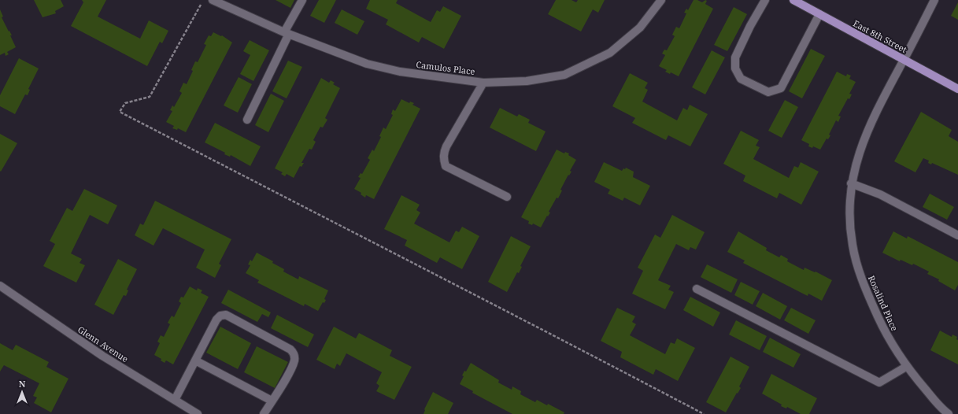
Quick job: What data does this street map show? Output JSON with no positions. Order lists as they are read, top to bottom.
{
  "streets": {
    "main road": ["East 8th Street"],
    "street": ["Camulos Place", "Rosalind Place", "Glenn Avenue"]
  },
  "crossings": [
    ["East 8th Street", "Rosalind Place"]
  ],
  "north": "top"
}
